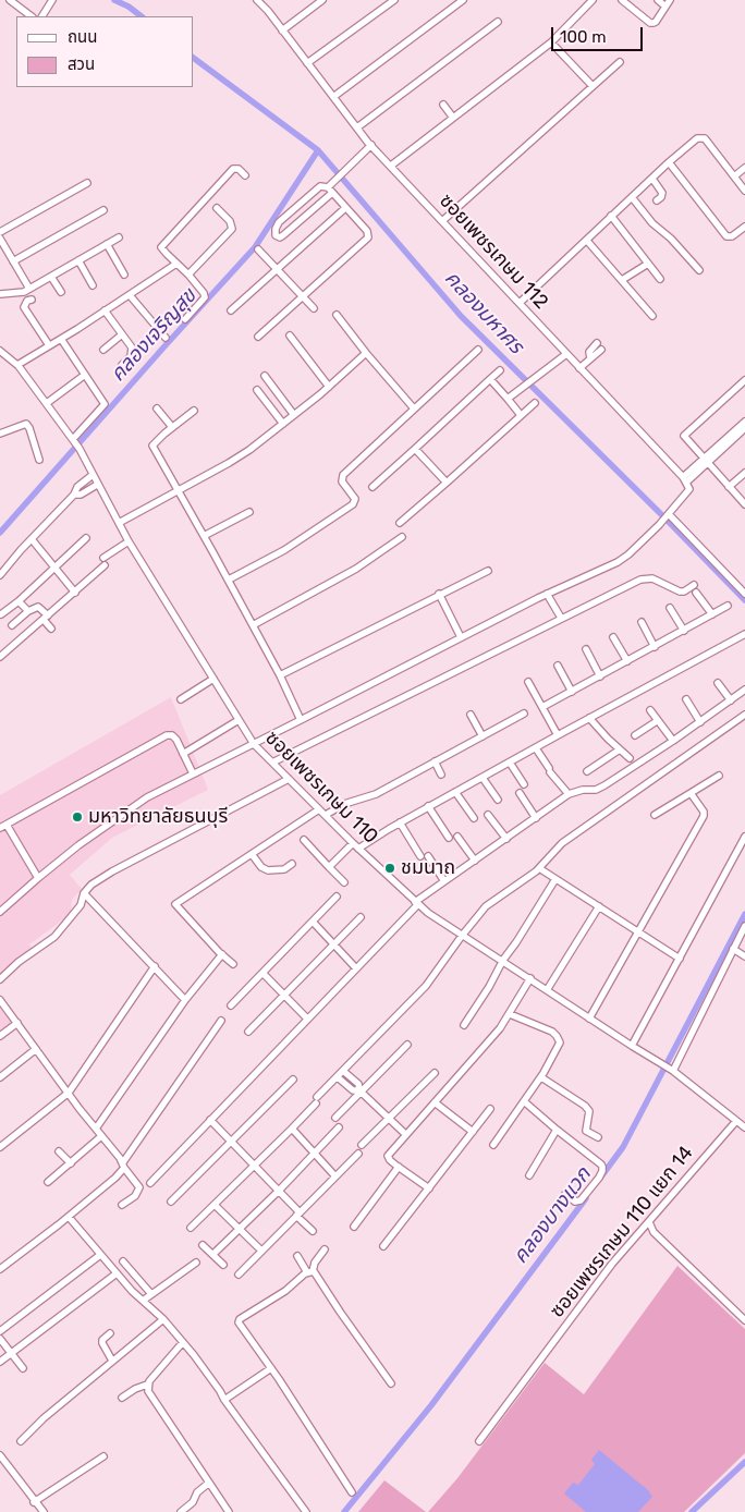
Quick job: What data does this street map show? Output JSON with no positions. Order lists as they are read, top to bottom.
{
  "streets": {
    "street": ["ซอยเพชรเกษม 112", "ซอยเพชรเกษม 110", "ซอยเพชรเกษม 110 แยก 14"]
  },
  "crossings": [
    ["ซอยเพชรเกษม 110", "ซอยเพชรเกษม 110 แยก 14"]
  ],
  "water": ["คลองมหาศร", "คลองเจริญสุข", "คลองบางแวก"],
  "places": ["มหาวิทยาลัยธนบุรี", "ชมนาถ"],
  "legend": ["ถนน", "สวน"],
  "scale_bar": "100 m"
}
